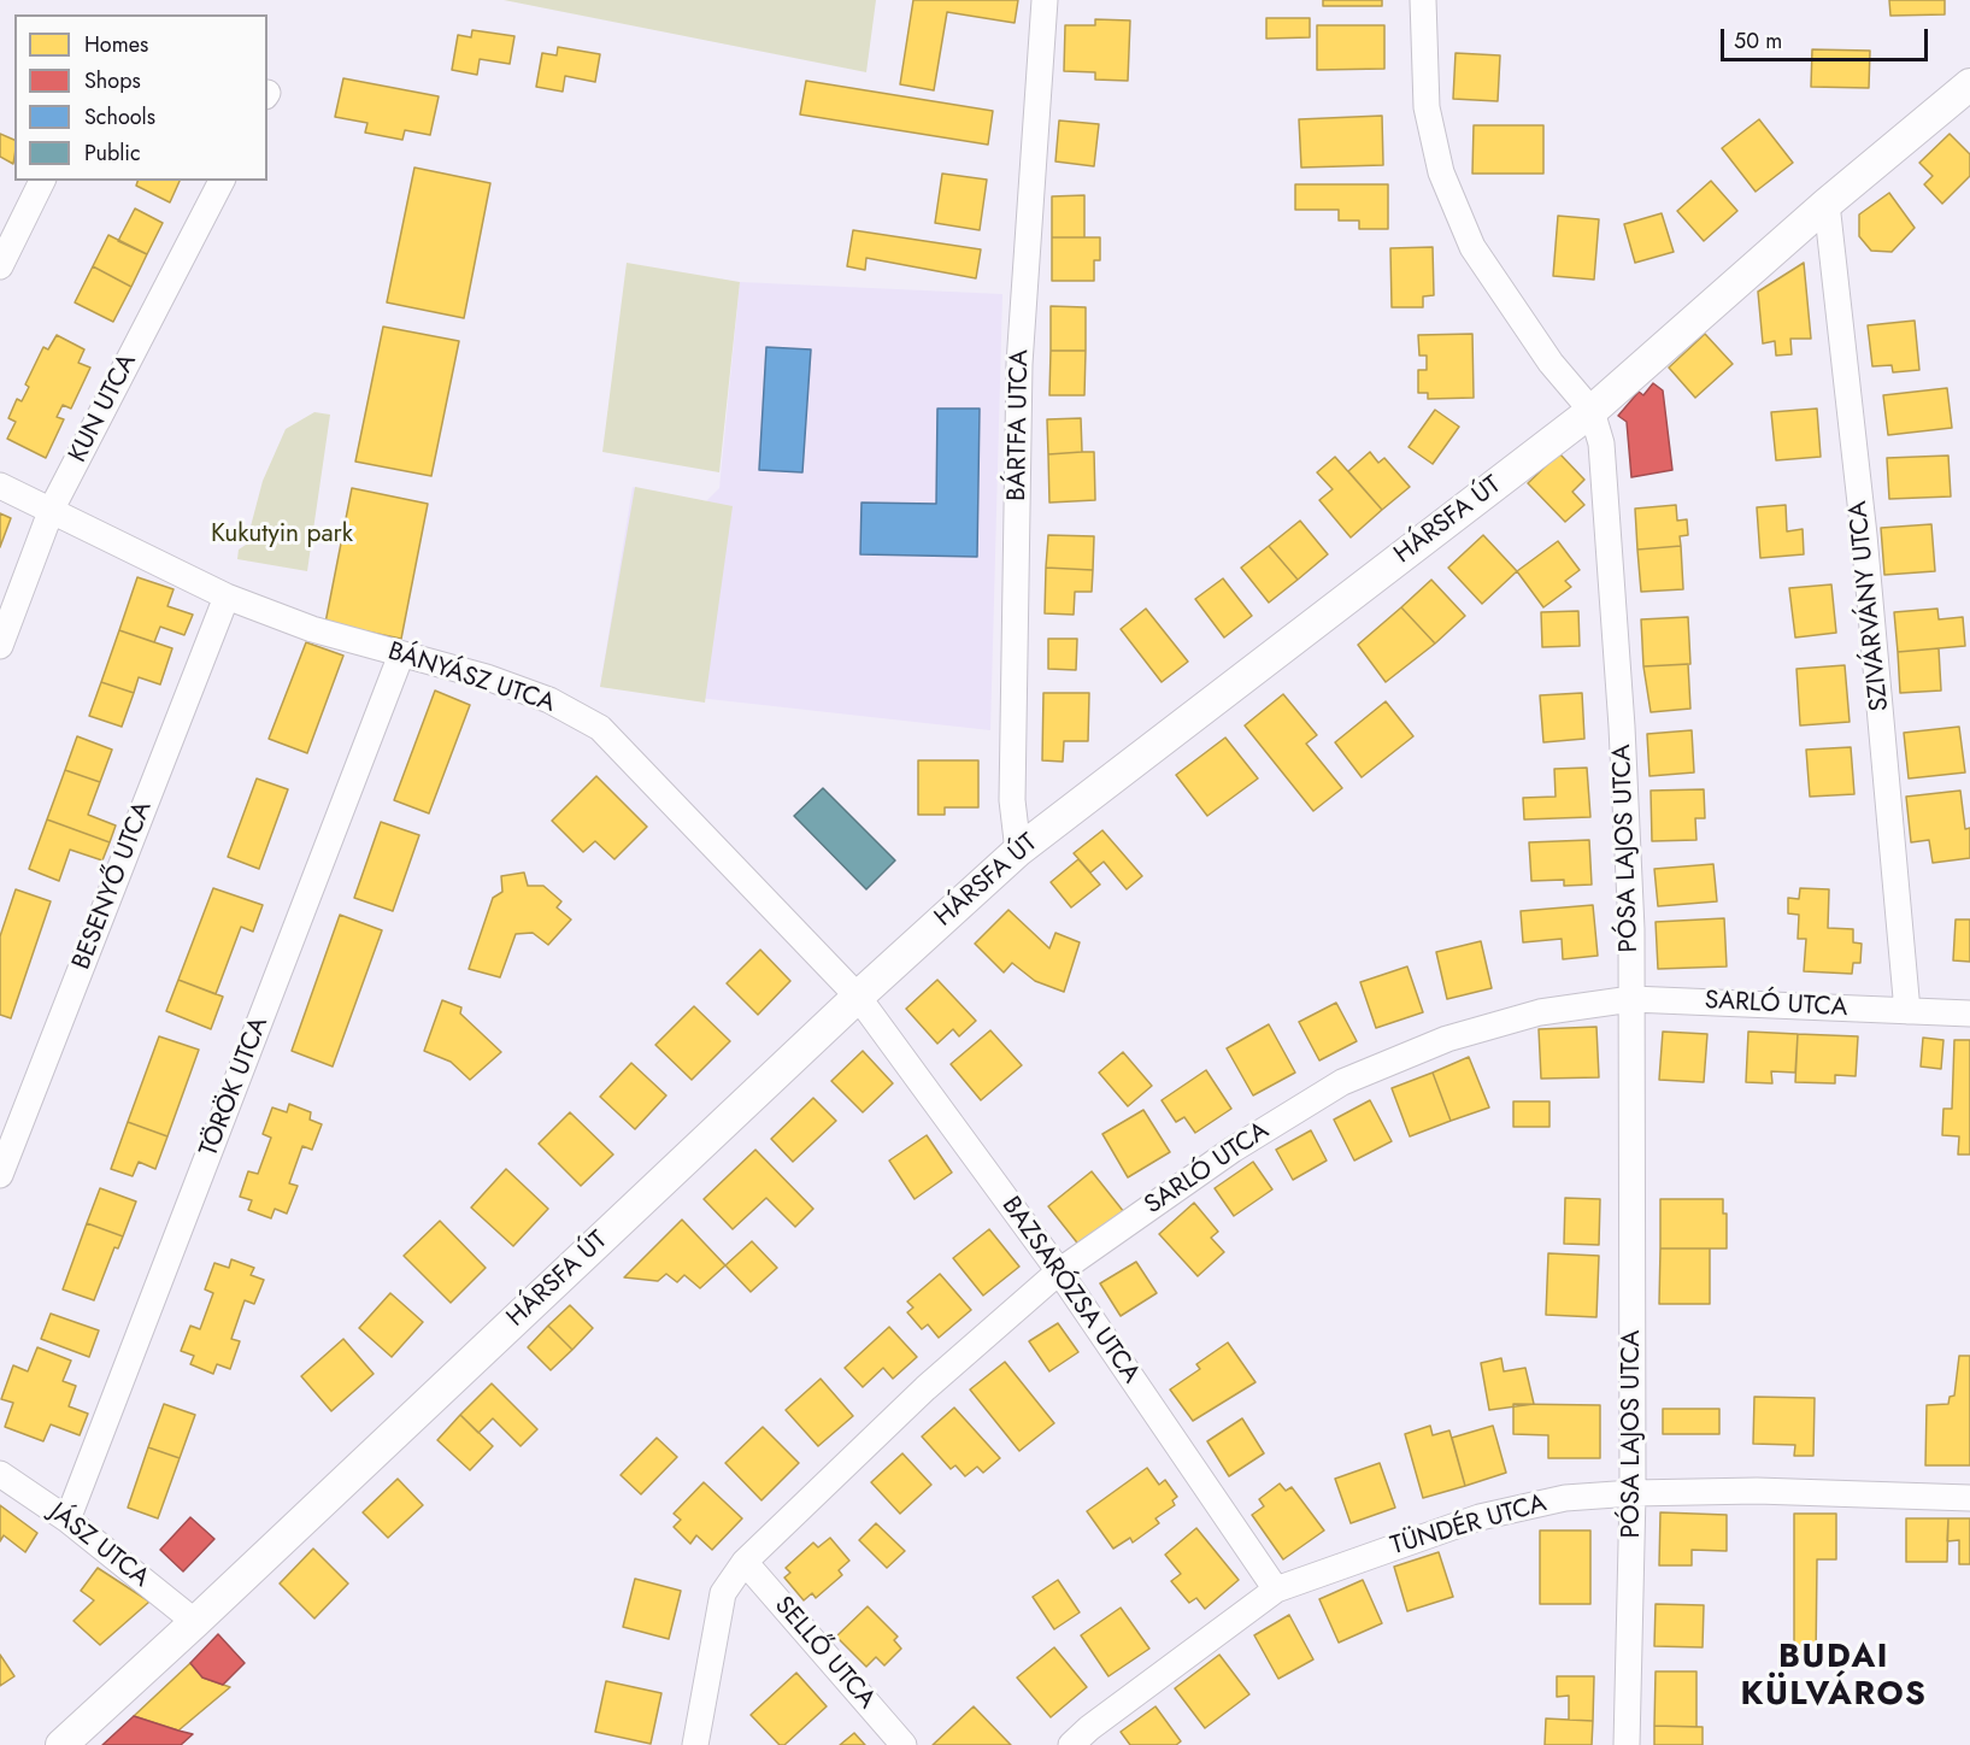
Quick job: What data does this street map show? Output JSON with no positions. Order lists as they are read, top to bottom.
{
  "streets": {
    "street": [
      "KUN UTCA",
      "BÁRTFA UTCA",
      "HÁRSFA ÚT",
      "SZIVÁRVÁNY UTCA",
      "BÁNYÁSZ UTCA",
      "PÓSA LAJOS UTCA",
      "BESENYŐ UTCA",
      "SARLÓ UTCA",
      "TÖRÖK UTCA",
      "BAZSARÓZSA UTCA",
      "TÜNDÉR UTCA",
      "JÁSZ UTCA",
      "SELLŐ UTCA"
    ]
  },
  "crossings": [
    ["KUN UTCA", "BÁNYÁSZ UTCA"],
    ["BÁRTFA UTCA", "HÁRSFA ÚT"],
    ["HÁRSFA ÚT", "SZIVÁRVÁNY UTCA"],
    ["HÁRSFA ÚT", "BÁNYÁSZ UTCA"],
    ["HÁRSFA ÚT", "PÓSA LAJOS UTCA"],
    ["HÁRSFA ÚT", "BAZSARÓZSA UTCA"],
    ["HÁRSFA ÚT", "JÁSZ UTCA"],
    ["SZIVÁRVÁNY UTCA", "SARLÓ UTCA"],
    ["BÁNYÁSZ UTCA", "BESENYŐ UTCA"],
    ["BÁNYÁSZ UTCA", "TÖRÖK UTCA"],
    ["BÁNYÁSZ UTCA", "BAZSARÓZSA UTCA"],
    ["PÓSA LAJOS UTCA", "SARLÓ UTCA"],
    ["PÓSA LAJOS UTCA", "TÜNDÉR UTCA"],
    ["SARLÓ UTCA", "BAZSARÓZSA UTCA"],
    ["SARLÓ UTCA", "SELLŐ UTCA"],
    ["TÖRÖK UTCA", "JÁSZ UTCA"],
    ["BAZSARÓZSA UTCA", "TÜNDÉR UTCA"]
  ],
  "districts": ["BUDAI KÜLVÁROS"],
  "parks": ["Kukutyin park"],
  "legend": [
    "Homes",
    "Shops",
    "Schools",
    "Public"
  ],
  "scale_bar": "50 m"
}
